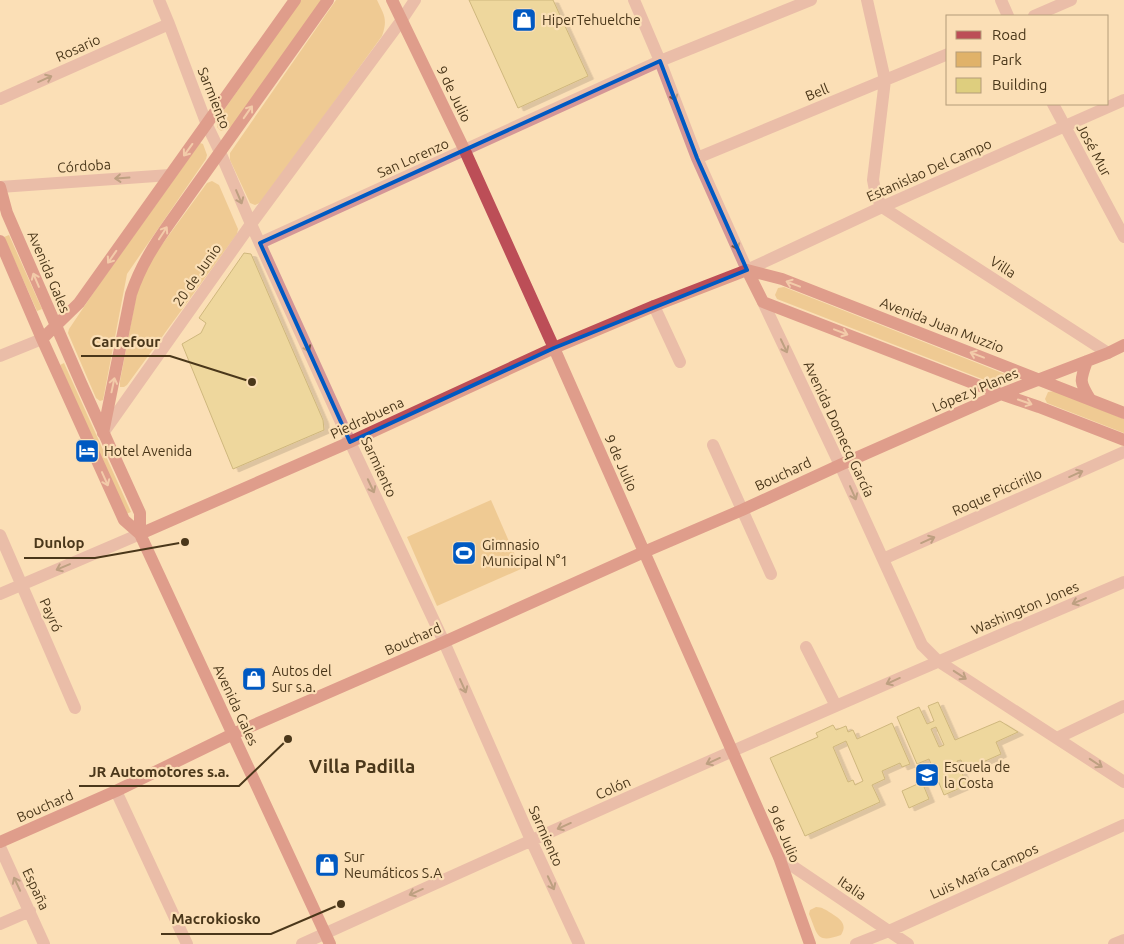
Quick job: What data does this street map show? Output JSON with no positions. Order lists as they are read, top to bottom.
{
  "streets": {
    "main road": [
      "9 de Julio",
      "Avenida Gales",
      "Avenida Juan Muzzio",
      "López y Planes",
      "Piedrabuena",
      "Avenida Domecq García",
      "Bouchard"
    ],
    "street": [
      "Rosario",
      "Bell",
      "Sarmiento",
      "José Mur",
      "San Lorenzo",
      "Córdoba",
      "Estanislao Del Campo",
      "Villa",
      "20 de Junio",
      "Roque Piccirillo",
      "Washington Jones",
      "Payró",
      "Colón",
      "Luis María Campos",
      "Italia",
      "España"
    ]
  },
  "crossings": [
    ["Rosario", "Sarmiento"],
    ["Bell", "Avenida Domecq García"],
    ["9 de Julio", "San Lorenzo"],
    ["9 de Julio", "20 de Junio"],
    ["9 de Julio", "Piedrabuena"],
    ["9 de Julio", "Bouchard"],
    ["9 de Julio", "Colón"],
    ["9 de Julio", "Italia"],
    ["Sarmiento", "San Lorenzo"],
    ["Sarmiento", "20 de Junio"],
    ["Sarmiento", "Piedrabuena"],
    ["Sarmiento", "Bouchard"],
    ["Sarmiento", "Colón"],
    ["José Mur", "Estanislao Del Campo"],
    ["San Lorenzo", "Avenida Domecq García"],
    ["Córdoba", "Avenida Gales"],
    ["Estanislao Del Campo", "Villa"],
    ["Estanislao Del Campo", "Avenida Juan Muzzio"],
    ["Estanislao Del Campo", "Piedrabuena"],
    ["Estanislao Del Campo", "Avenida Domecq García"],
    ["Villa", "López y Planes"],
    ["Avenida Gales", "20 de Junio"],
    ["Avenida Gales", "Piedrabuena"],
    ["Avenida Gales", "Bouchard"],
    ["Avenida Gales", "Colón"],
    ["Avenida Juan Muzzio", "López y Planes"],
    ["Avenida Juan Muzzio", "Piedrabuena"],
    ["Avenida Juan Muzzio", "Avenida Domecq García"],
    ["López y Planes", "Avenida Domecq García"],
    ["López y Planes", "Bouchard"],
    ["Piedrabuena", "Avenida Domecq García"],
    ["Piedrabuena", "Payró"],
    ["Avenida Domecq García", "Bouchard"],
    ["Avenida Domecq García", "Roque Piccirillo"],
    ["Avenida Domecq García", "Washington Jones"],
    ["Avenida Domecq García", "Colón"],
    ["Washington Jones", "Colón"],
    ["Luis María Campos", "Italia"]
  ],
  "one_way": [
    "Rosario",
    "Sarmiento",
    "Córdoba",
    "Avenida Domecq García",
    "Roque Piccirillo",
    "Washington Jones",
    "Colón",
    "España"
  ],
  "districts": ["Villa Padilla"],
  "places": {
    "shop": ["HiperTehuelche", "Autos del Sur s.a.", "Sur Neumáticos S.A"],
    "other": [
      "Carrefour",
      "Dunlop",
      "JR Automotores s.a.",
      "Macrokiosko"
    ],
    "hotel": ["Hotel Avenida"],
    "sports": ["Gimnasio Municipal N°1"],
    "school or university": ["Escuela de la Costa"]
  },
  "legend": ["Road", "Park", "Building"]
}
